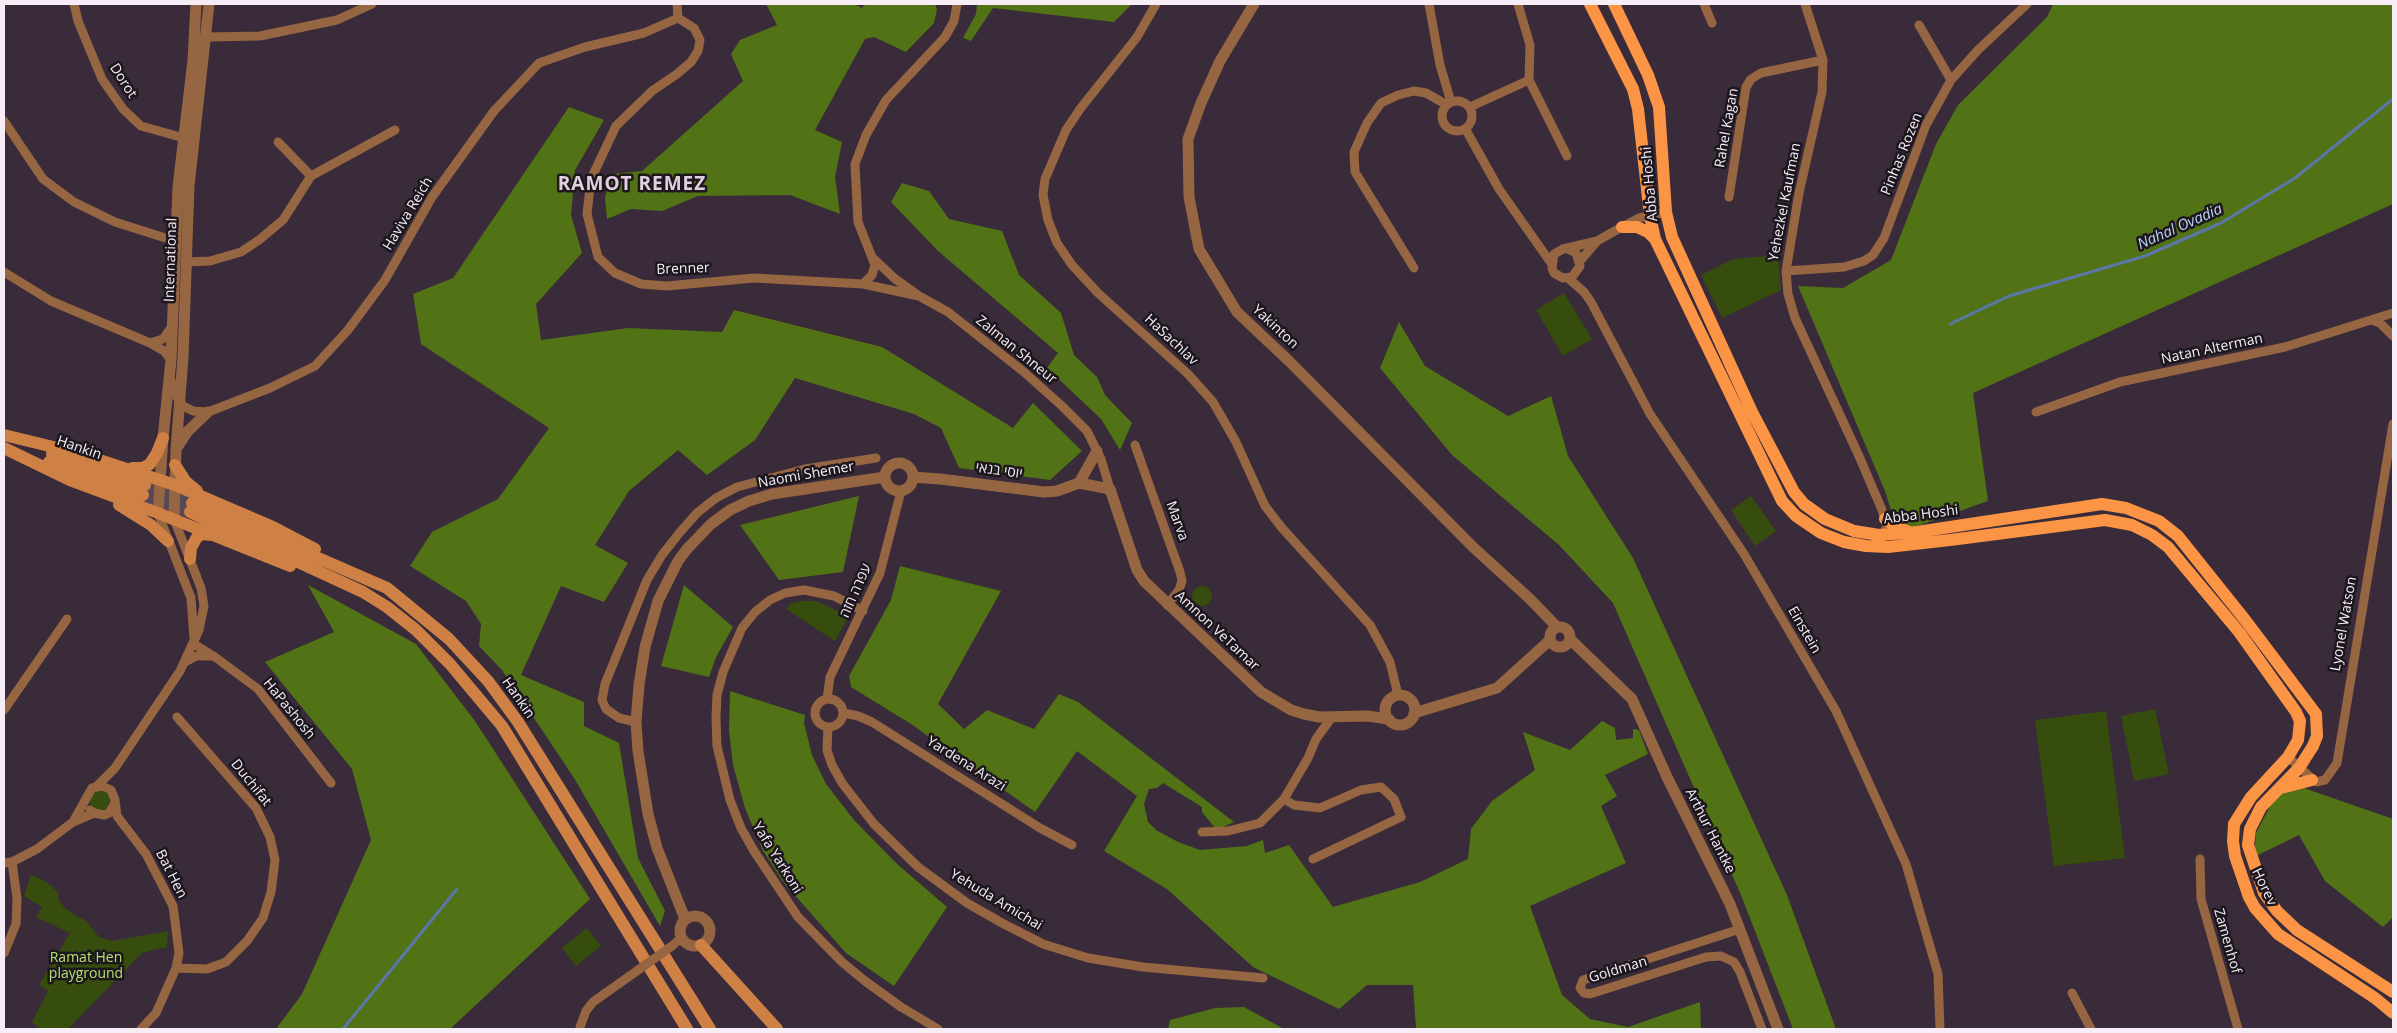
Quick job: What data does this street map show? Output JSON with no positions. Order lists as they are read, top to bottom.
{
  "streets": {
    "main road": ["Abba Hoshi", "Hankin", "Horev"],
    "street": [
      "Dorot",
      "Rahel Kagan",
      "Pinhas Rozen",
      "Yehezkel Kaufman",
      "Haviva Reich",
      "International",
      "Brenner",
      "Yakinton",
      "HaSachlav",
      "Natan Alterman",
      "Zalman Shneur",
      "יוסי בנאי",
      "Naomi Shemer",
      "Marva",
      "עפרה חזה",
      "Lyonel Watson",
      "Einstein",
      "Amnon VeTamar",
      "HaPashosh",
      "Yardena Arazi",
      "Duchifat",
      "Arthur Hantke",
      "Yafa Yarkoni",
      "Bat Hen",
      "Yehuda Amichai",
      "Zamenhof",
      "Goldman"
    ]
  },
  "crossings": [
    ["Dorot", "International"],
    ["Rahel Kagan", "Yehezkel Kaufman"],
    ["Pinhas Rozen", "Yehezkel Kaufman"],
    ["Abba Hoshi", "Yehezkel Kaufman"],
    ["Abba Hoshi", "Horev"],
    ["Haviva Reich", "Brenner"],
    ["Brenner", "Zalman Shneur"],
    ["Yakinton", "Arthur Hantke"],
    ["HaSachlav", "Amnon VeTamar"],
    ["Zalman Shneur", "Amnon VeTamar"],
    ["יוסי בנאי", "Naomi Shemer"],
    ["יוסי בנאי", "עפרה חזה"],
    ["Naomi Shemer", "עפרה חזה"],
    ["Marva", "Amnon VeTamar"],
    ["עפרה חזה", "Yardena Arazi"],
    ["עפרה חזה", "Yafa Yarkoni"],
    ["עפרה חזה", "Yehuda Amichai"],
    ["Yardena Arazi", "Yehuda Amichai"],
    ["Duchifat", "Bat Hen"],
    ["Arthur Hantke", "Goldman"]
  ],
  "districts": ["RAMOT REMEZ"],
  "water": ["Nahal Ovadia"],
  "parks": ["Ramat Hen playground"]
}
